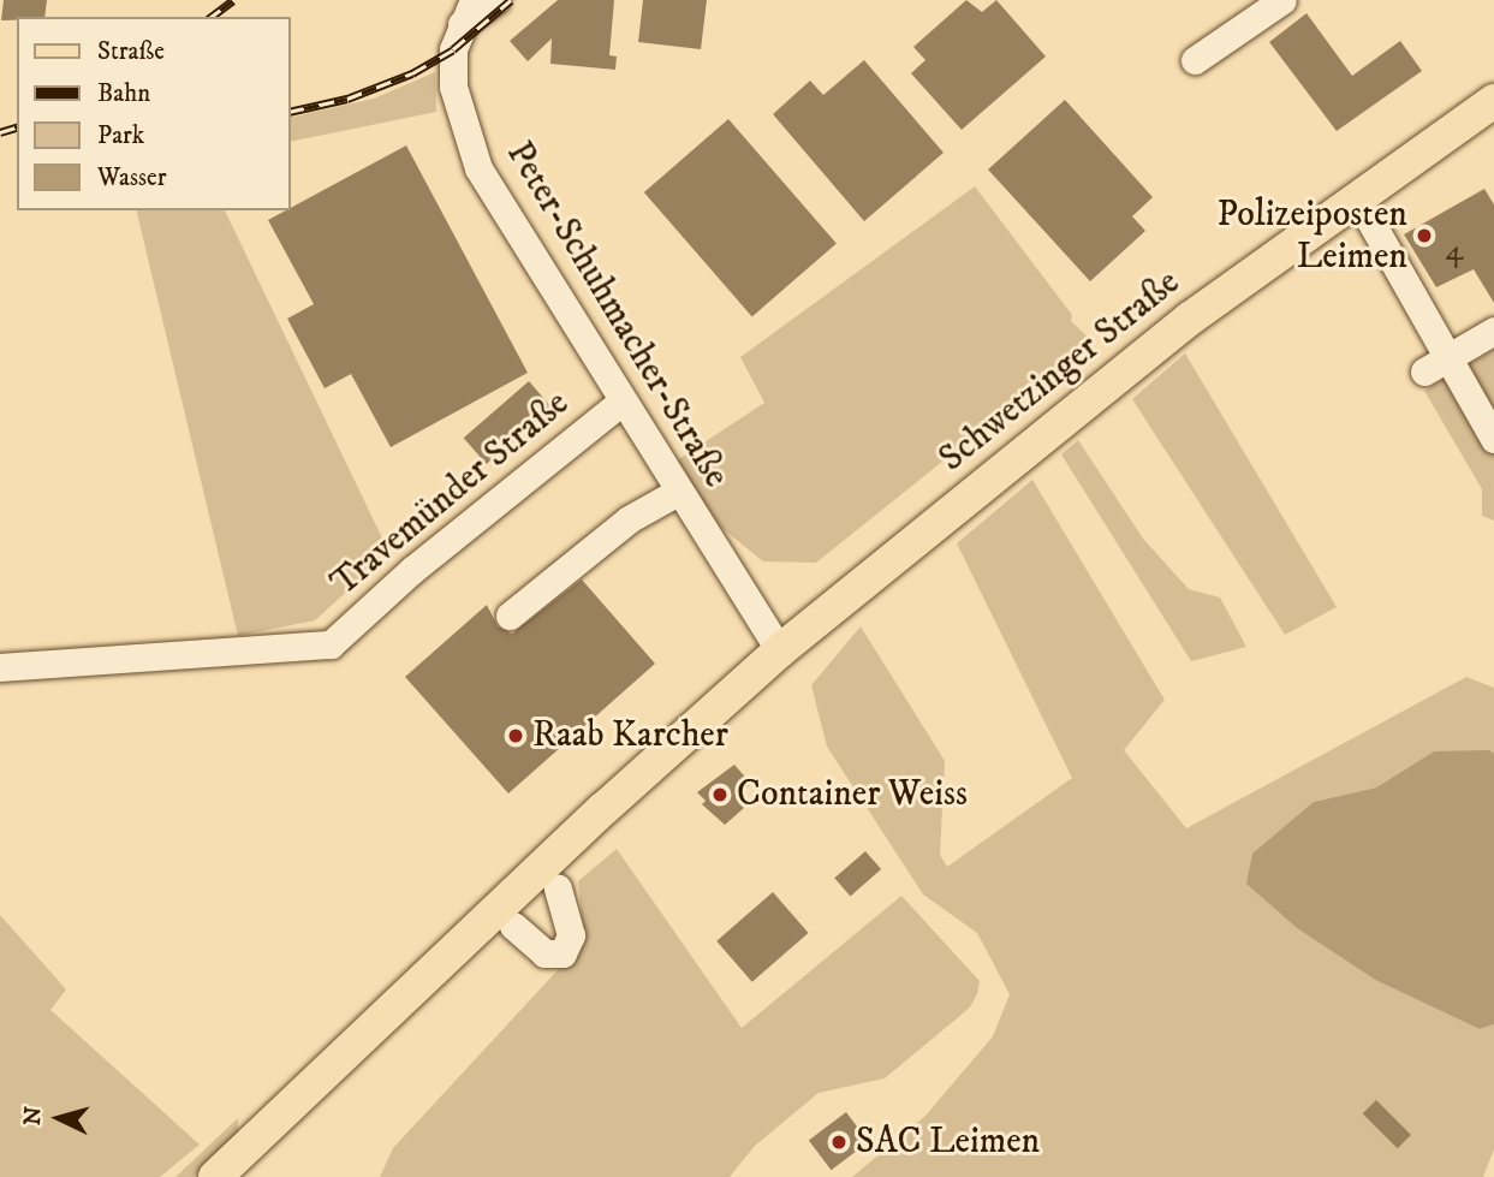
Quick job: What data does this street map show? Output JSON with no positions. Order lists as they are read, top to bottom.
{
  "streets": {
    "main road": ["Schwetzinger Straße"],
    "street": ["Peter-Schuhmacher-Straße", "Travemünder Straße"]
  },
  "crossings": [
    ["Peter-Schuhmacher-Straße", "Schwetzinger Straße"],
    ["Peter-Schuhmacher-Straße", "Travemünder Straße"]
  ],
  "places": [
    "Polizeiposten Leimen",
    "Raab Karcher",
    "Container Weiss",
    "SAC Leimen"
  ],
  "house_numbers": ["4"],
  "legend": [
    "Straße",
    "Bahn",
    "Park",
    "Wasser"
  ],
  "north": "left"
}
